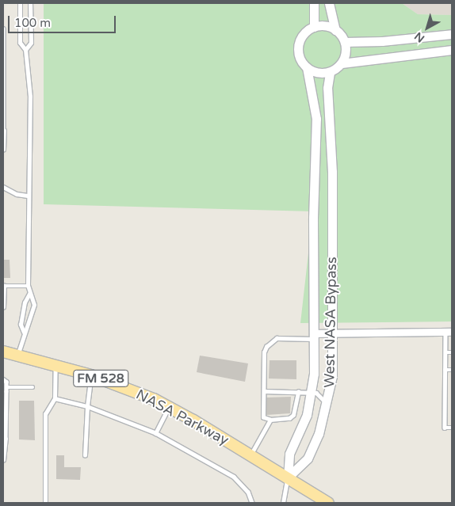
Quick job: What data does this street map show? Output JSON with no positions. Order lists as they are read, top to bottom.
{
  "streets": {
    "main road": ["FM 528", "NASA Parkway"],
    "street": ["West NASA Bypass"]
  },
  "crossings": [
    ["West NASA Bypass", "FM 528"],
    ["West NASA Bypass", "NASA Parkway"],
    ["FM 528", "NASA Parkway"]
  ],
  "scale_bar": "100 m",
  "north": "bottom left"
}
